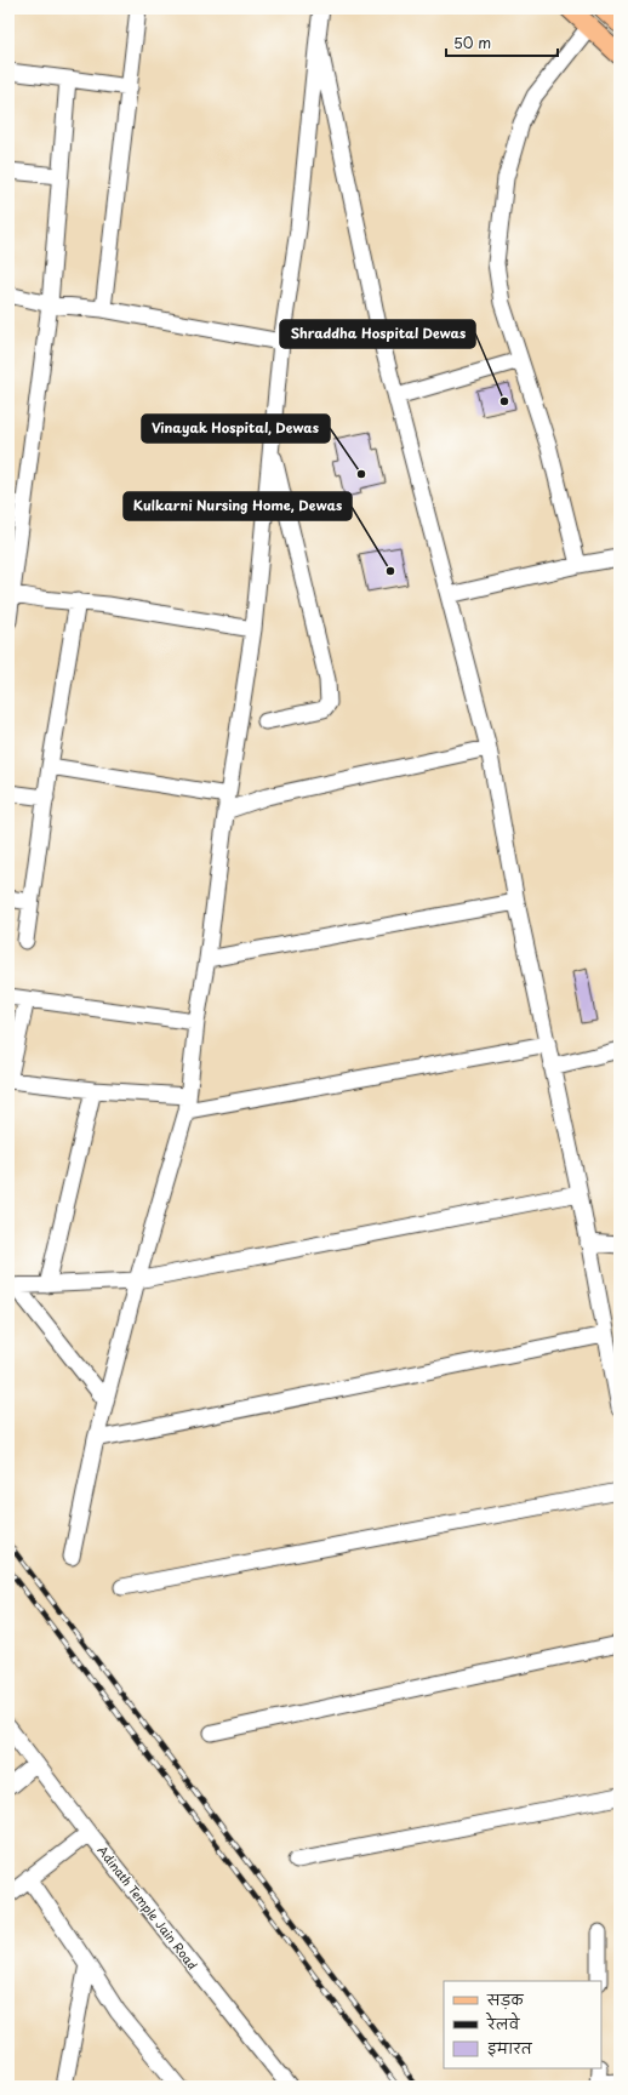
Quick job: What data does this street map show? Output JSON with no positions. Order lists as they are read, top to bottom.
{
  "streets": {
    "street": ["Adinath Temple Jain Road"]
  },
  "places": ["Shraddha Hospital Dewas", "Vinayak Hospital, Dewas", "Kulkarni Nursing Home, Dewas"],
  "legend": ["सड़क", "रेलवे", "इमारत"],
  "scale_bar": "50 m"
}
